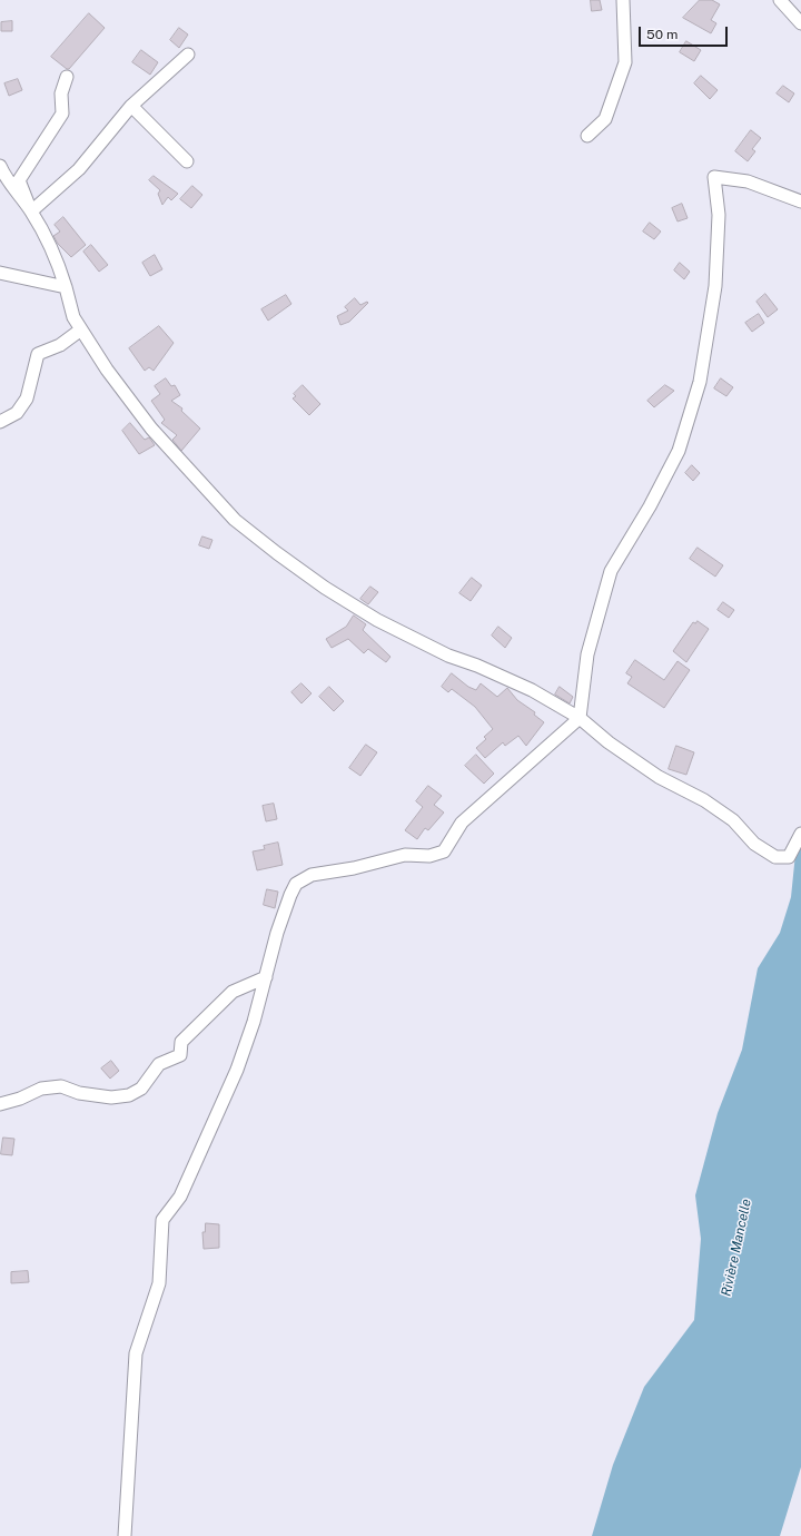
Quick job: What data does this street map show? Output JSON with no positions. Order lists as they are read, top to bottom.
{
  "water": ["Rivière Mancelle"],
  "scale_bar": "50 m"
}
